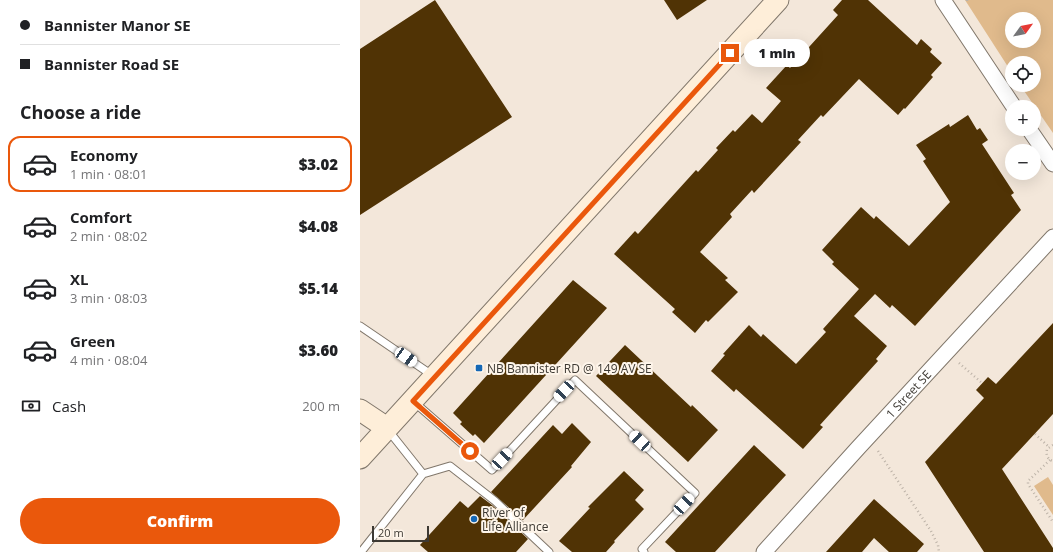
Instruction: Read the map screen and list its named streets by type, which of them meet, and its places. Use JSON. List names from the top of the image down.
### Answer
{
  "streets": {
    "street": ["1 Street SE"]
  },
  "places": {
    "transit": ["NB Bannister RD @ 149 AV SE"],
    "other": ["River of Life Alliance"]
  },
  "scale_bar": "20 m",
  "north": "top right",
  "page": {
    "banner": ["Bannister Manor SE", "Bannister Road SE"],
    "map_buttons": ["+", "−"],
    "bubble": "1 min",
    "heading": "Choose a ride",
    "list": [
      {
        "name": "Economy",
        "note": "1 min · 08:01",
        "value": "$3.02"
      },
      {
        "name": "Comfort",
        "note": "2 min · 08:02",
        "value": "$4.08"
      },
      {
        "name": "XL",
        "note": "3 min · 08:03",
        "value": "$5.14"
      },
      {
        "name": "Green",
        "note": "4 min · 08:04",
        "value": "$3.60"
      }
    ],
    "pay": ["Cash", "200 m"],
    "buttons": "Confirm",
    "scale": "20 m"
  }
}
